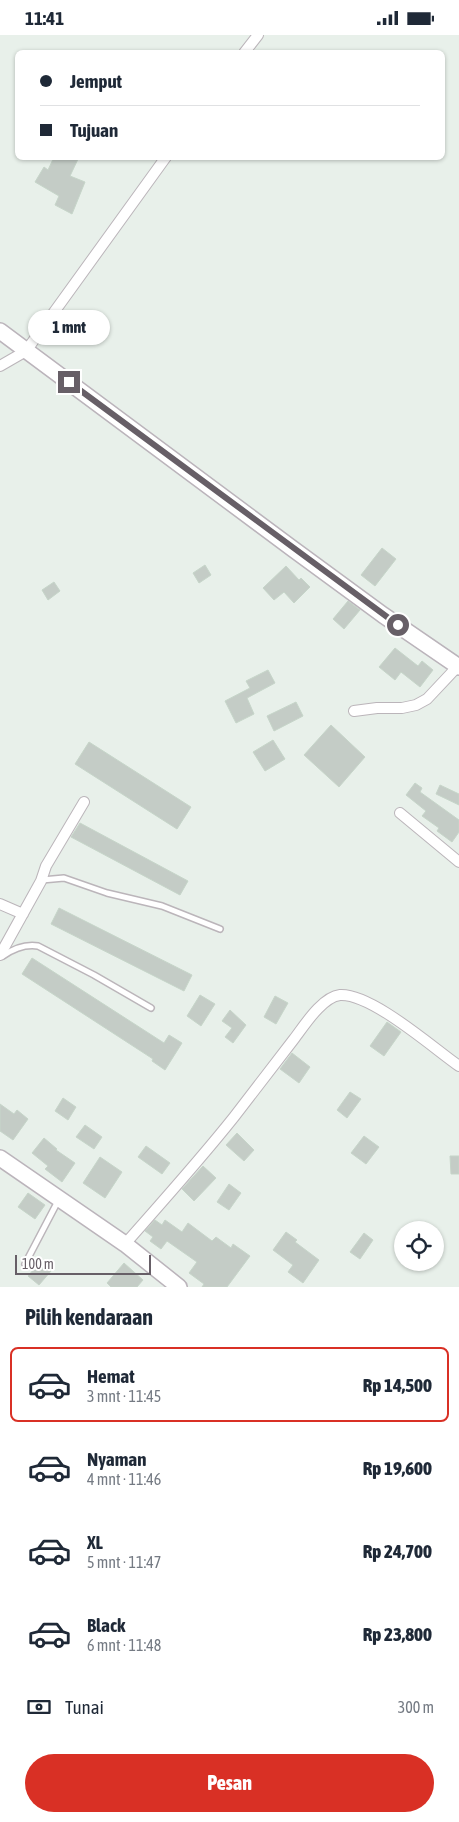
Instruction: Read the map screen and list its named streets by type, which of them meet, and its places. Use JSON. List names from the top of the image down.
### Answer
{
  "scale_bar": "100 m",
  "page": {
    "status": "11:41",
    "banner": ["Jemput", "Tujuan"],
    "bubble": "1 mnt",
    "scale": "100 m",
    "heading": "Pilih kendaraan",
    "list": [
      {
        "name": "Hemat",
        "note": "3 mnt · 11:45",
        "value": "Rp 14,500"
      },
      {
        "name": "Nyaman",
        "note": "4 mnt · 11:46",
        "value": "Rp 19,600"
      },
      {
        "name": "XL",
        "note": "5 mnt · 11:47",
        "value": "Rp 24,700"
      },
      {
        "name": "Black",
        "note": "6 mnt · 11:48",
        "value": "Rp 23,800"
      }
    ],
    "pay": ["Tunai", "300 m"],
    "buttons": "Pesan"
  }
}
